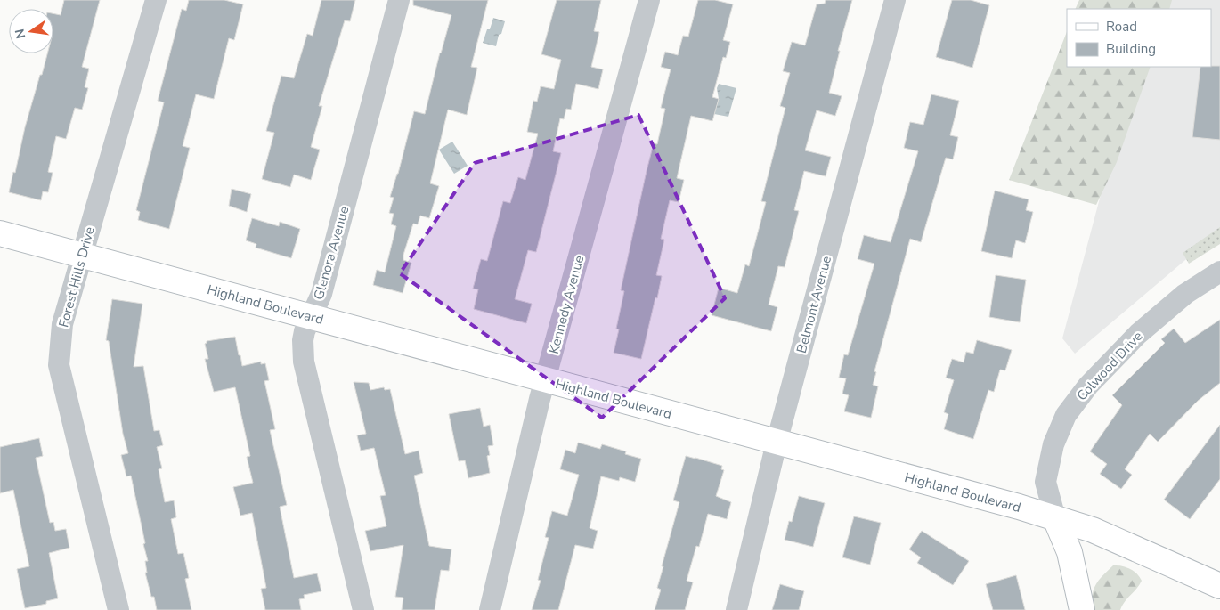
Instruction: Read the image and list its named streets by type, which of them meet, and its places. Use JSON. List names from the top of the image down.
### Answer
{
  "streets": {
    "street": [
      "Glenora Avenue",
      "Forest Hills Drive",
      "Highland Boulevard",
      "Kennedy Avenue",
      "Belmont Avenue",
      "Colwood Drive"
    ]
  },
  "crossings": [
    ["Glenora Avenue", "Highland Boulevard"],
    ["Forest Hills Drive", "Highland Boulevard"],
    ["Highland Boulevard", "Kennedy Avenue"],
    ["Highland Boulevard", "Belmont Avenue"],
    ["Highland Boulevard", "Colwood Drive"]
  ],
  "legend": ["Road", "Building"],
  "north": "left"
}
